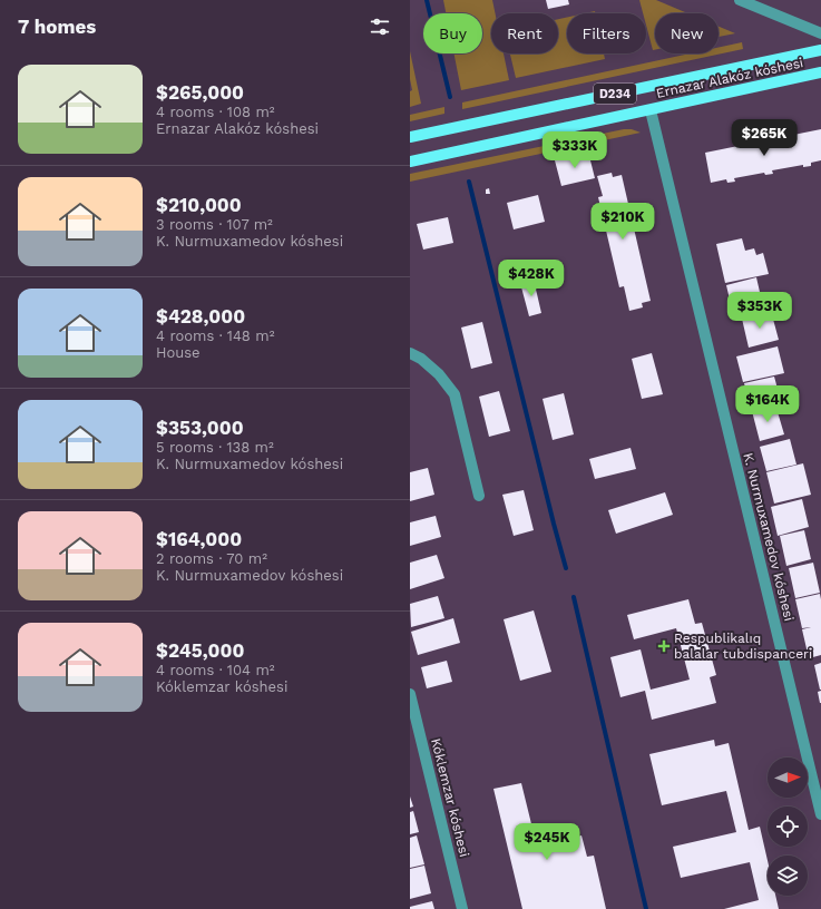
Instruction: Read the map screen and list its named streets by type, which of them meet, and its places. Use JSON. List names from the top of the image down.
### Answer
{
  "streets": {
    "main road": ["Ernazar Alakóz kóshesi", "D234"],
    "street": ["K. Nurmuxamedov kóshesi", "Kóklemzar kóshesi"]
  },
  "crossings": [
    ["Ernazar Alakóz kóshesi", "K. Nurmuxamedov kóshesi"]
  ],
  "places": {
    "health": ["Respublikalıq balalar tubdispanceri"]
  },
  "north": "right",
  "page": {
    "heading": "7 homes",
    "chip": [
      "Buy",
      "Rent",
      "Filters",
      "New"
    ],
    "list": [
      {
        "name": "$265,000",
        "note": "4 rooms · 108 m² · Ernazar Alakóz kóshesi"
      },
      {
        "name": "$210,000",
        "note": "3 rooms · 107 m² · K. Nurmuxamedov kóshesi"
      },
      {
        "name": "$428,000",
        "note": "4 rooms · 148 m² · House"
      },
      {
        "name": "$353,000",
        "note": "5 rooms · 138 m² · K. Nurmuxamedov kóshesi"
      },
      {
        "name": "$164,000",
        "note": "2 rooms · 70 m² · K. Nurmuxamedov kóshesi"
      },
      {
        "name": "$245,000",
        "note": "4 rooms · 104 m² · Kóklemzar kóshesi"
      }
    ],
    "price": [
      "$265K",
      "$333K",
      "$210K",
      "$428K",
      "$353K",
      "$164K",
      "$245K"
    ]
  }
}
